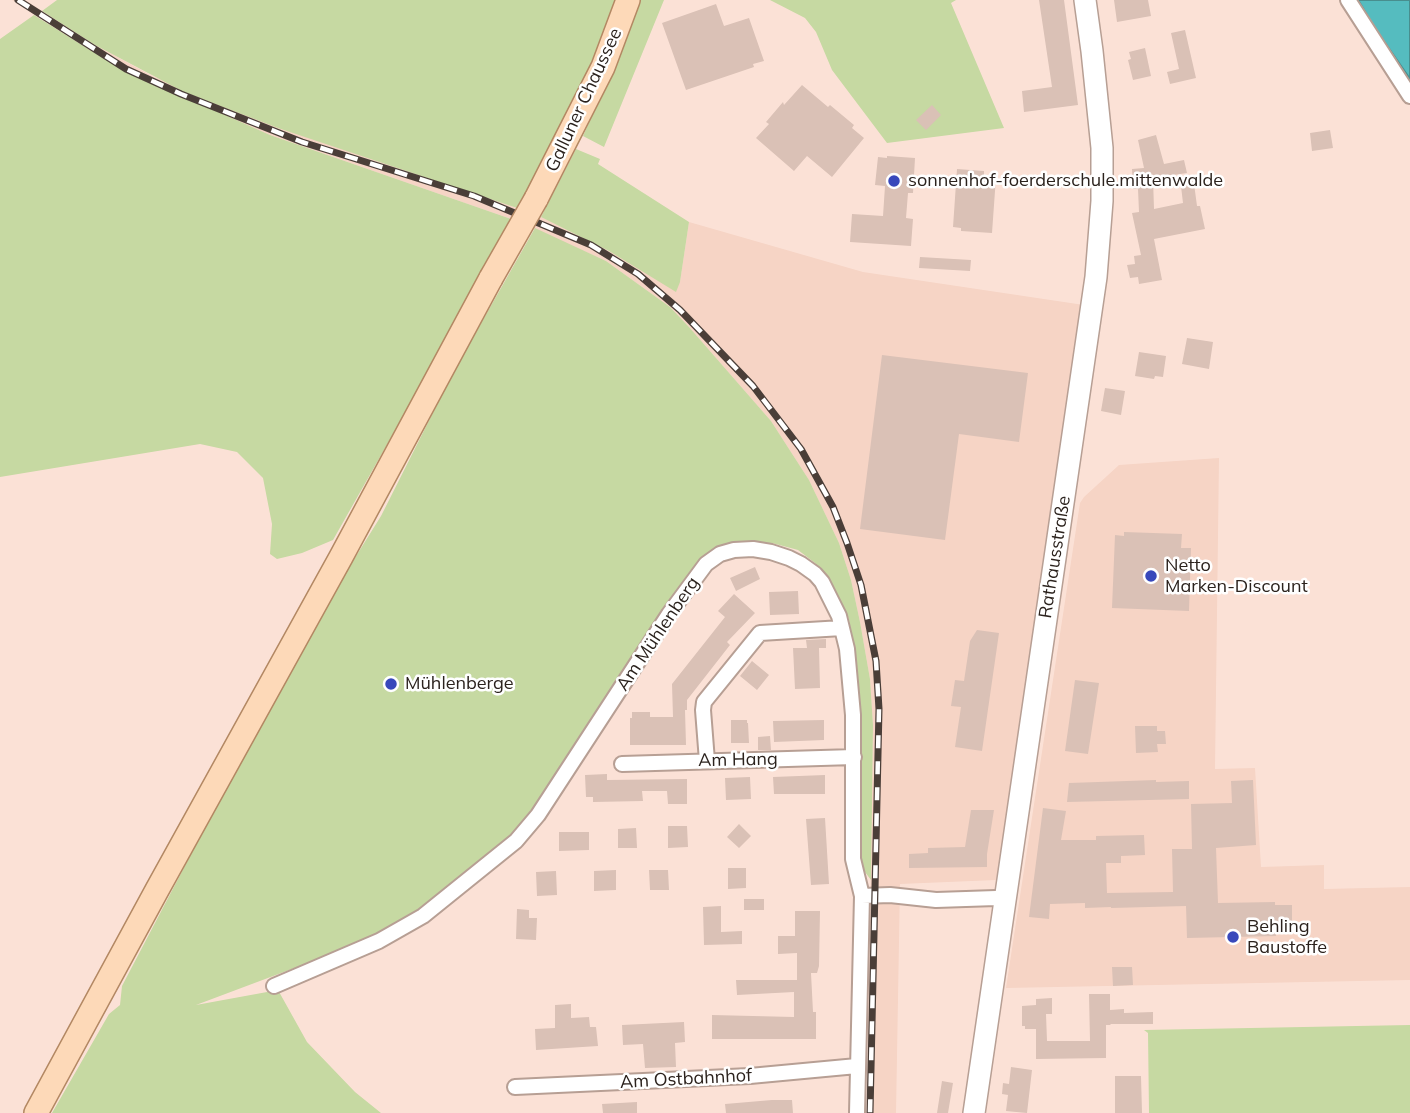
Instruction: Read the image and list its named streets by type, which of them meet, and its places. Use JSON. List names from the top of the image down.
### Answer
{
  "streets": {
    "main road": ["Galluner Chaussee", "Rathausstraße"],
    "street": ["Am Mühlenberg", "Am Hang", "Am Ostbahnhof"]
  },
  "crossings": [
    ["Am Mühlenberg", "Am Hang"]
  ],
  "places": [
    "sonnenhof-foerderschule.mittenwalde",
    "Netto Marken-Discount",
    "Mühlenberge",
    "Behling Baustoffe"
  ]
}
